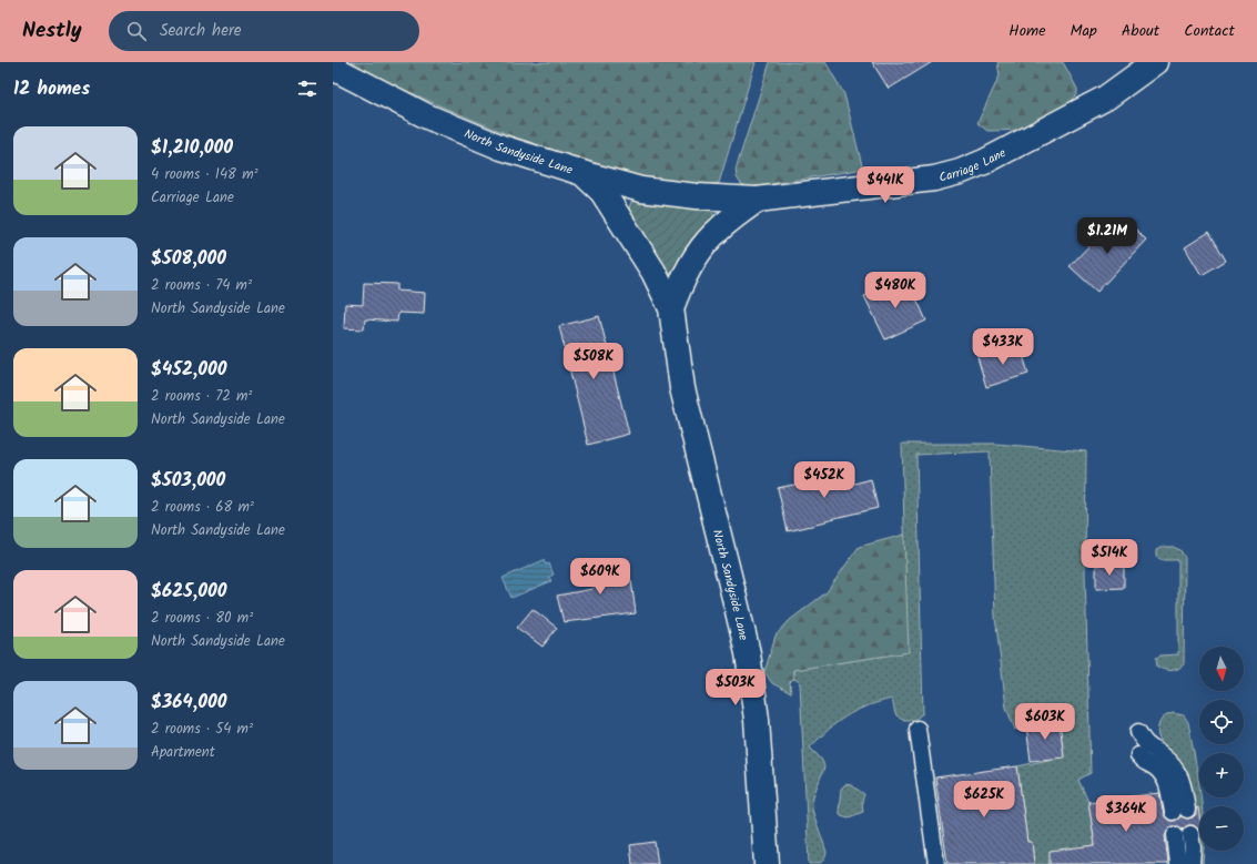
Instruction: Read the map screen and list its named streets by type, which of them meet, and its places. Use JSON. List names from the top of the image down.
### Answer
{
  "streets": {
    "street": ["North Sandyside Lane", "Carriage Lane"]
  },
  "crossings": [
    ["North Sandyside Lane", "Carriage Lane"]
  ],
  "north": "bottom",
  "page": {
    "header": "Nestly",
    "search": "Search here",
    "nav": [
      "Home",
      "Map",
      "About",
      "Contact"
    ],
    "heading": "12 homes",
    "list": [
      {
        "name": "$1,210,000",
        "note": "4 rooms · 148 m² · Carriage Lane"
      },
      {
        "name": "$508,000",
        "note": "2 rooms · 74 m² · North Sandyside Lane"
      },
      {
        "name": "$452,000",
        "note": "2 rooms · 72 m² · North Sandyside Lane"
      },
      {
        "name": "$503,000",
        "note": "2 rooms · 68 m² · North Sandyside Lane"
      },
      {
        "name": "$625,000",
        "note": "2 rooms · 80 m² · North Sandyside Lane"
      },
      {
        "name": "$364,000",
        "note": "2 rooms · 54 m² · Apartment"
      }
    ],
    "price": [
      "$441K",
      "$1.21M",
      "$480K",
      "$433K",
      "$508K",
      "$452K",
      "$514K",
      "$609K",
      "$503K",
      "$603K",
      "$625K",
      "$364K"
    ],
    "map_buttons": ["+", "−"]
  }
}
